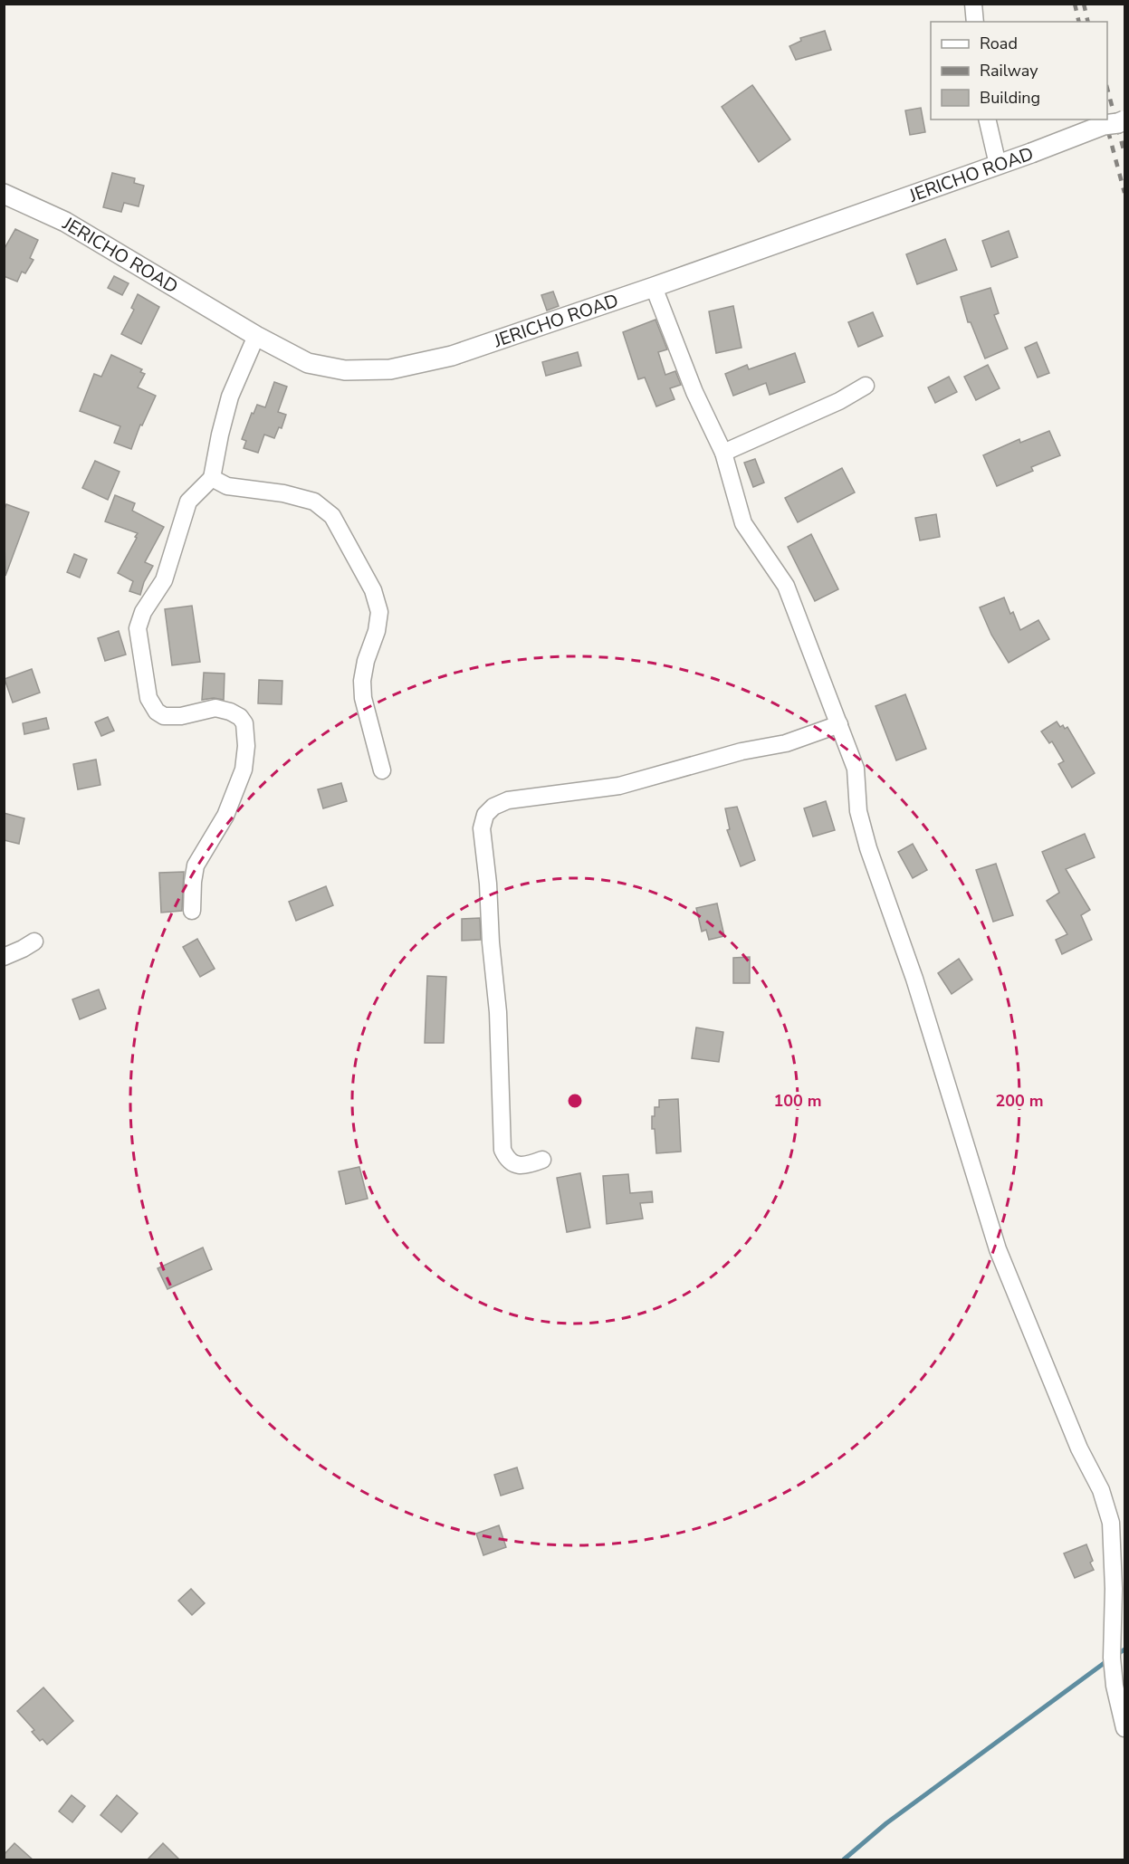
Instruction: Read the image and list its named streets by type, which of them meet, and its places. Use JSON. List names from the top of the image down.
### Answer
{
  "streets": {
    "street": ["JERICHO ROAD"]
  },
  "legend": ["Road", "Railway", "Building"],
  "rings": ["100 m", "200 m"]
}
